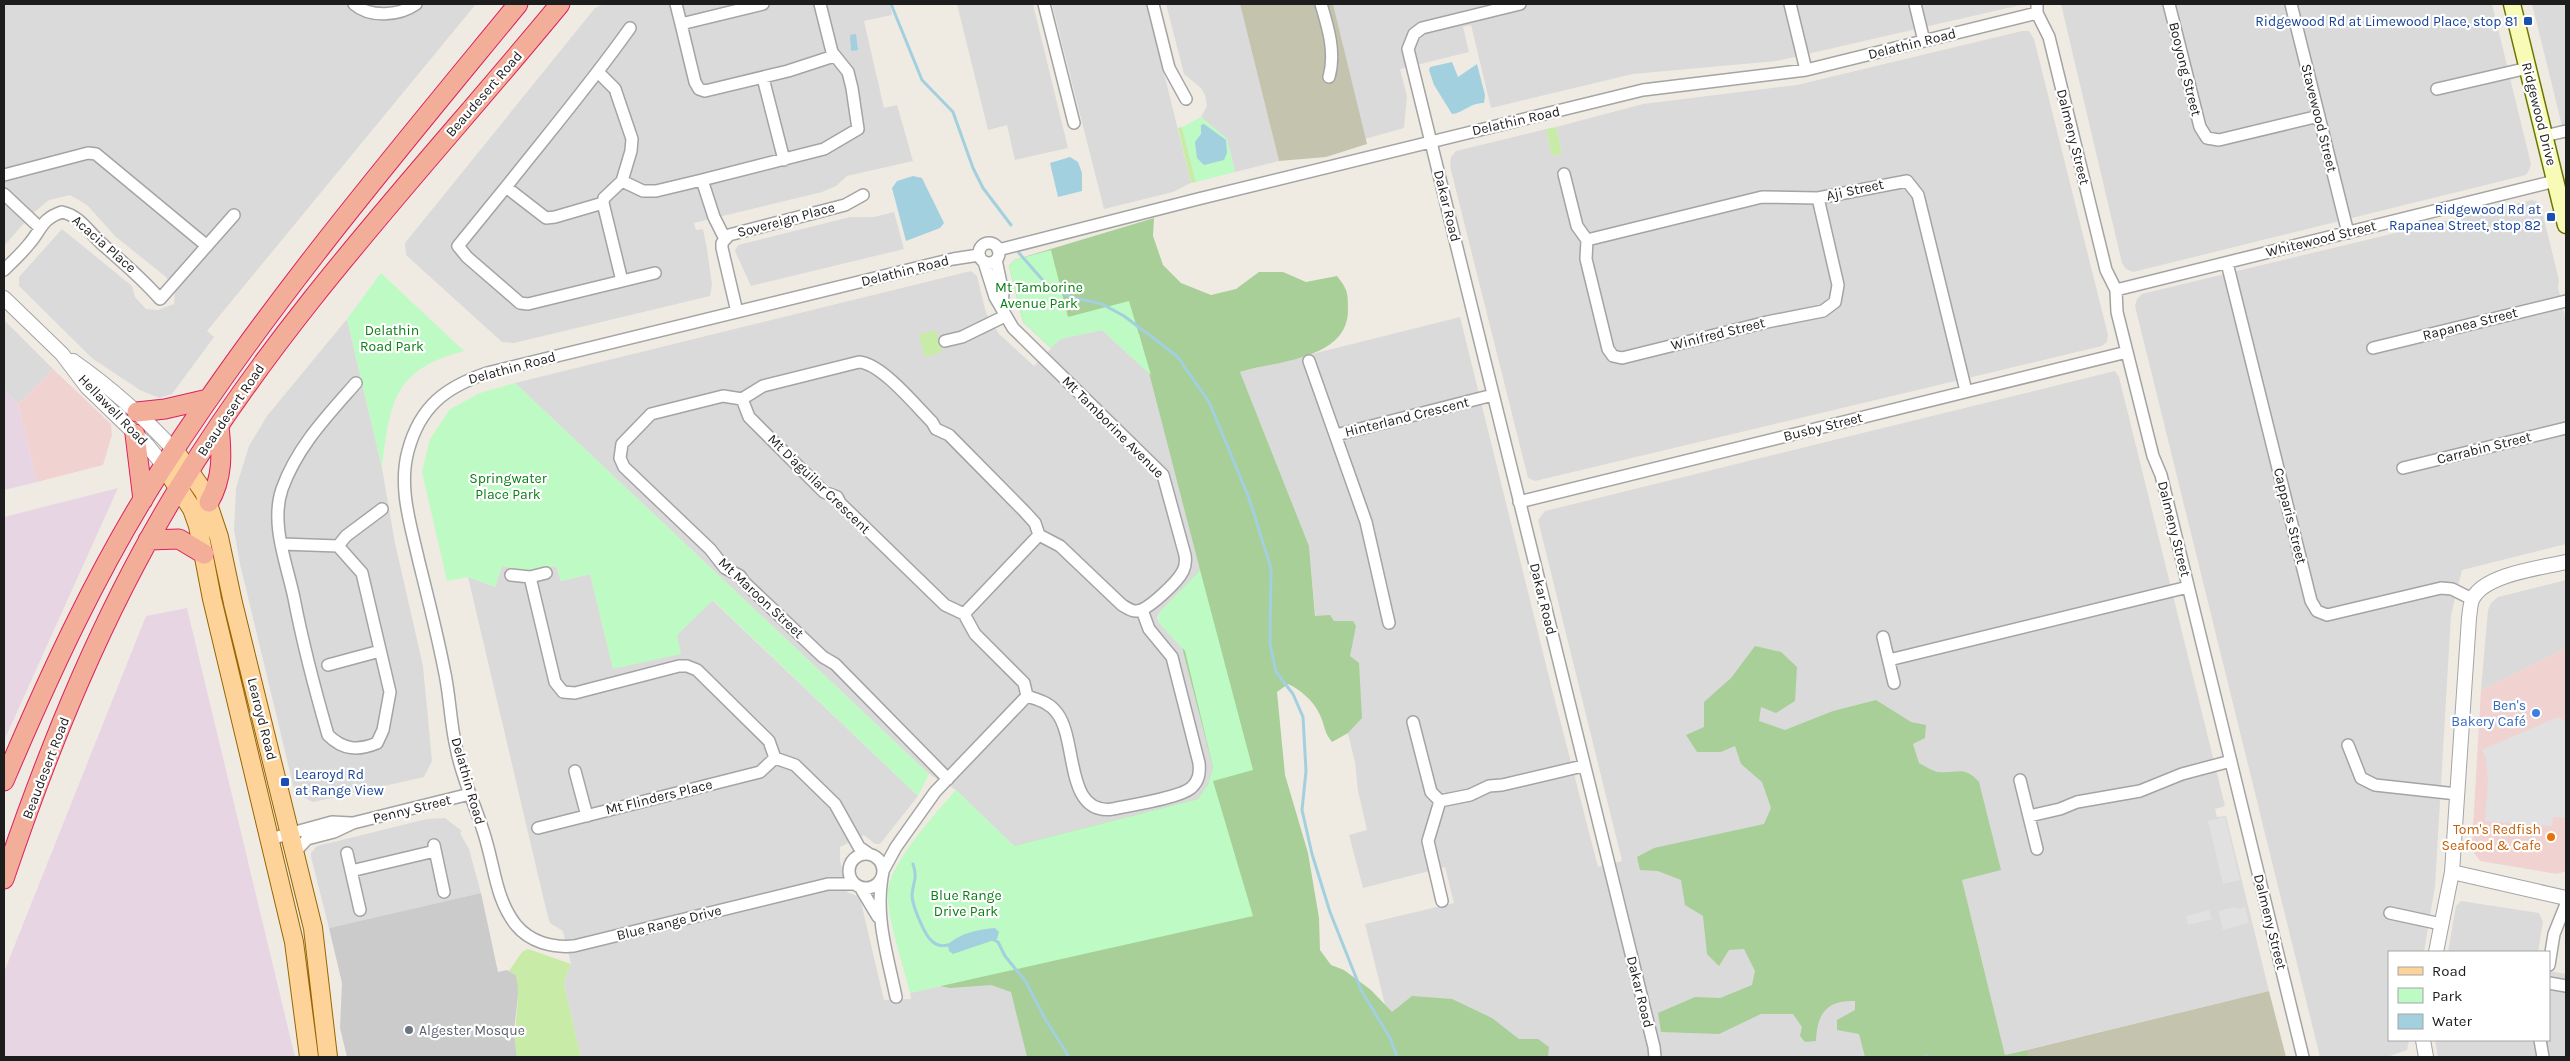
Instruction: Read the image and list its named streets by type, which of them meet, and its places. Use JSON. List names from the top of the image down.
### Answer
{
  "streets": {
    "highway": ["Beaudesert Road"],
    "main road": ["Ridgewood Drive", "Learoyd Road"],
    "street": [
      "Delathin Road",
      "Booyong Street",
      "Stavewood Street",
      "Dalmeny Street",
      "Aji Street",
      "Dakar Road",
      "Sovereign Place",
      "Whitewood Street",
      "Acacia Place",
      "Rapanea Street",
      "Winifred Street",
      "Hellawell Road",
      "Hinterland Crescent",
      "Mt Tamborine Avenue",
      "Busby Street",
      "Carrabin Street",
      "Mt D'aguilar Crescent",
      "Capparis Street",
      "Mt Maroon Street",
      "Mt Flinders Place",
      "Penny Street",
      "Blue Range Drive"
    ]
  },
  "crossings": [
    ["Delathin Road", "Dalmeny Street"],
    ["Delathin Road", "Dakar Road"],
    ["Delathin Road", "Sovereign Place"],
    ["Delathin Road", "Mt Tamborine Avenue"],
    ["Delathin Road", "Penny Street"],
    ["Delathin Road", "Blue Range Drive"],
    ["Booyong Street", "Stavewood Street"],
    ["Beaudesert Road", "Hellawell Road"],
    ["Beaudesert Road", "Learoyd Road"],
    ["Ridgewood Drive", "Whitewood Street"],
    ["Stavewood Street", "Whitewood Street"],
    ["Dalmeny Street", "Whitewood Street"],
    ["Dalmeny Street", "Busby Street"],
    ["Aji Street", "Winifred Street"],
    ["Aji Street", "Busby Street"],
    ["Dakar Road", "Hinterland Crescent"],
    ["Dakar Road", "Busby Street"],
    ["Whitewood Street", "Capparis Street"],
    ["Hellawell Road", "Learoyd Road"],
    ["Mt D'aguilar Crescent", "Mt Maroon Street"],
    ["Learoyd Road", "Penny Street"]
  ],
  "parks": [
    "Mt Tamborine Avenue Park",
    "Delathin Road Park",
    "Springwater Place Park",
    "Blue Range Drive Park"
  ],
  "places": {
    "transit": ["Ridgewood Rd at Limewood Place, stop 81", "Ridgewood Rd at Rapanea Street, stop 82", "Learoyd Rd at Range View"],
    "other": ["Ben's Bakery Café", "Tom's Redfish Seafood & Cafe", "Algester Mosque"]
  },
  "legend": ["Road", "Park", "Water"]
}
